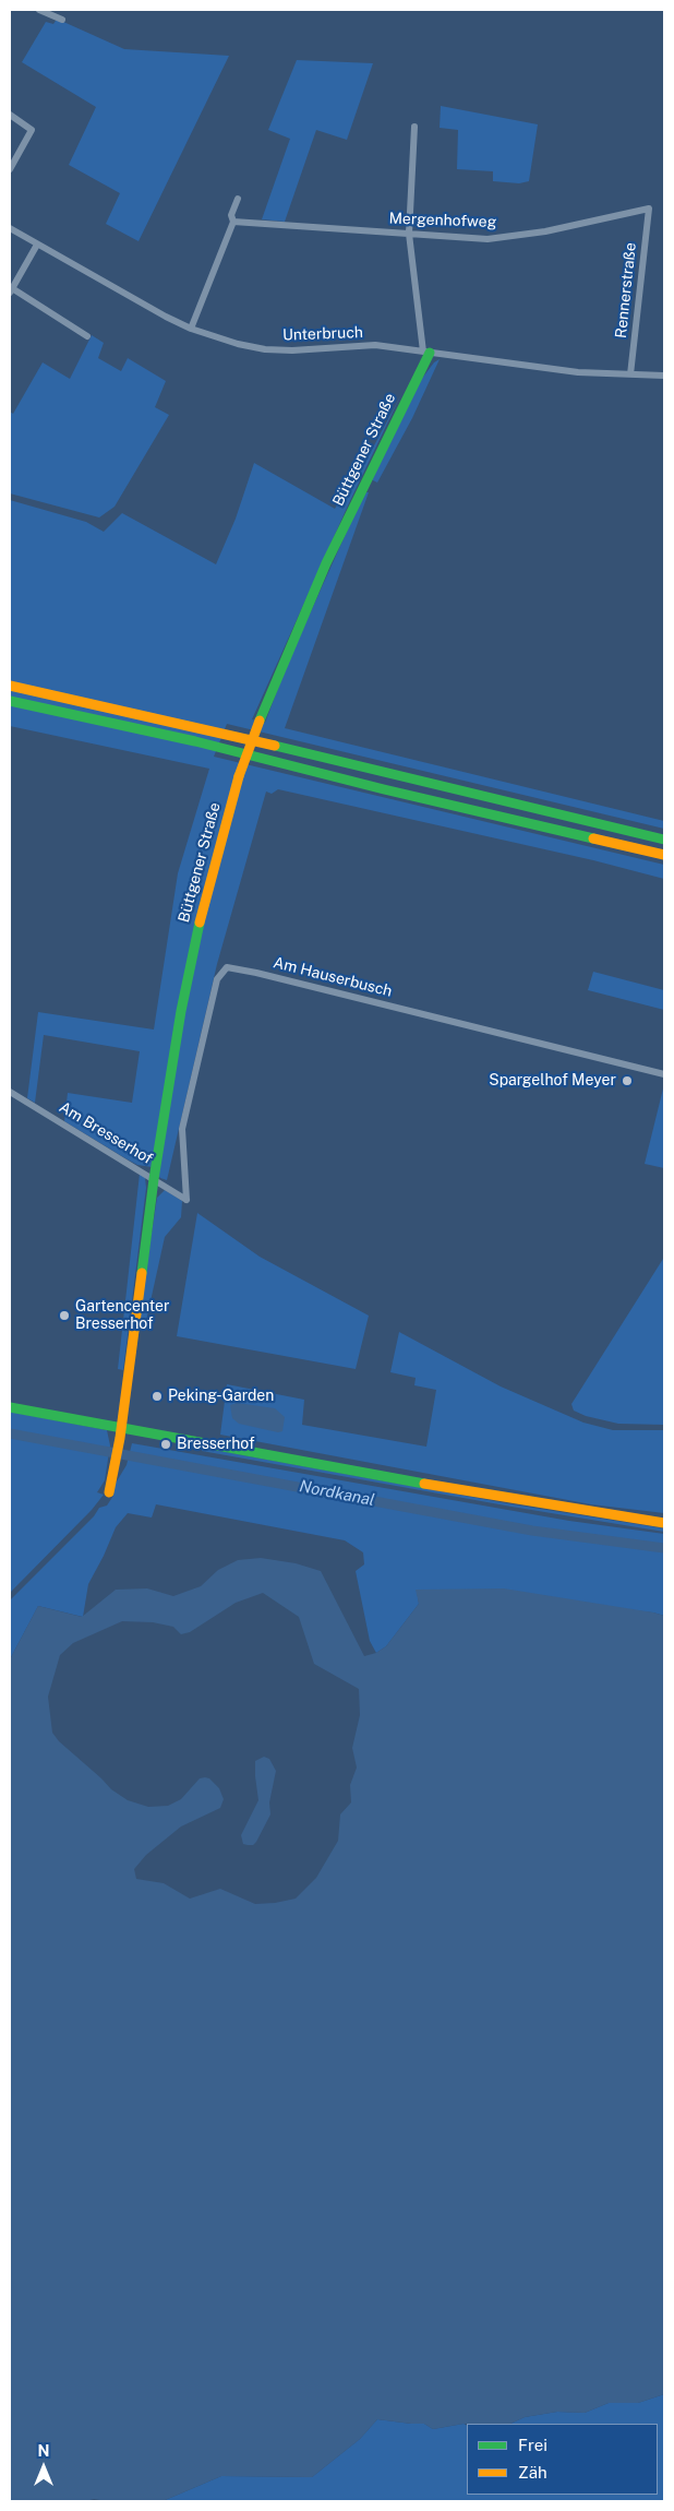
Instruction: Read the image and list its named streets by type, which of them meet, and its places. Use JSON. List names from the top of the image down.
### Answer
{
  "streets": {
    "main road": ["Büttgener Straße"],
    "street": [
      "Mergenhofweg",
      "Rennerstraße",
      "Unterbruch",
      "Am Hauserbusch",
      "Am Bresserhof"
    ]
  },
  "crossings": [
    ["Mergenhofweg", "Rennerstraße"],
    ["Rennerstraße", "Unterbruch"],
    ["Unterbruch", "Büttgener Straße"],
    ["Büttgener Straße", "Am Bresserhof"],
    ["Am Hauserbusch", "Am Bresserhof"]
  ],
  "water": ["Nordkanal"],
  "places": [
    "Spargelhof Meyer",
    "Gartencenter Bresserhof",
    "Peking-Garden",
    "Bresserhof"
  ],
  "legend": ["Frei", "Zäh"],
  "north": "top"
}
